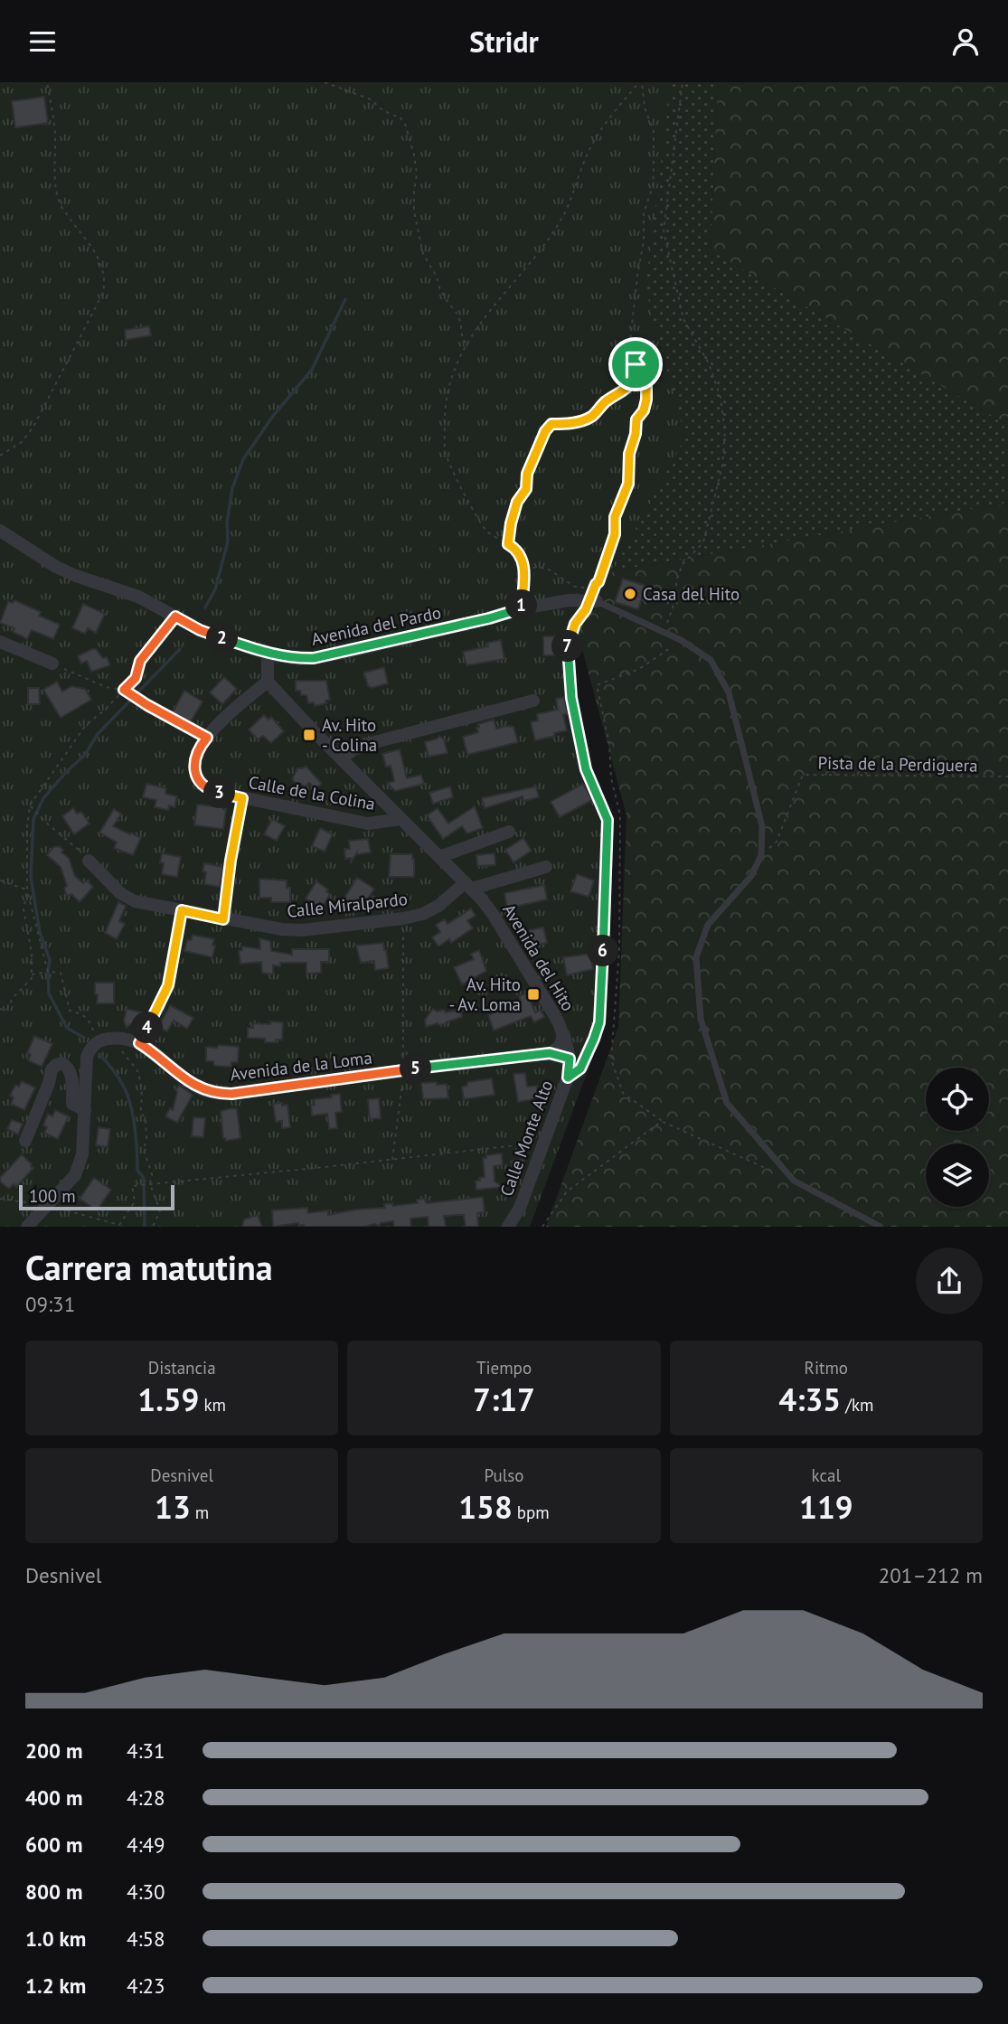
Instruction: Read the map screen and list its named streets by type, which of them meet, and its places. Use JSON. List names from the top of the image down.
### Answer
{
  "streets": {
    "street": [
      "Avenida del Pardo",
      "Calle de la Colina",
      "Calle Miralpardo",
      "Avenida del Hito",
      "Avenida de la Loma",
      "Calle Monte Alto"
    ],
    "path": ["Pista de la Perdiguera"]
  },
  "crossings": [
    ["Calle de la Colina", "Avenida del Hito"],
    ["Calle Miralpardo", "Avenida del Hito"],
    ["Avenida del Hito", "Avenida de la Loma"],
    ["Avenida del Hito", "Calle Monte Alto"]
  ],
  "places": {
    "other": ["Casa del Hito"],
    "transit": ["Av. Hito - Colina", "Av. Hito - Av. Loma"]
  },
  "scale_bar": "100 m",
  "page": {
    "header": "Stridr",
    "pins": [
      "1",
      "2",
      "7",
      "3",
      "6",
      "4",
      "5"
    ],
    "scale": "100 m",
    "heading": ["Carrera matutina", "09:31"],
    "stats": [
      ["Distancia", "1.59 km"],
      ["Tiempo", "7:17"],
      ["Ritmo", "4:35 /km"],
      ["Desnivel", "13 m"],
      ["Pulso", "158 bpm"],
      ["kcal", "119"]
    ],
    "chart": ["Desnivel", "201–212 m"],
    "list": [
      {
        "name": "200 m",
        "note": "4:31"
      },
      {
        "name": "400 m",
        "note": "4:28"
      },
      {
        "name": "600 m",
        "note": "4:49"
      },
      {
        "name": "800 m",
        "note": "4:30"
      },
      {
        "name": "1.0 km",
        "note": "4:58"
      },
      {
        "name": "1.2 km",
        "note": "4:23"
      }
    ]
  }
}
